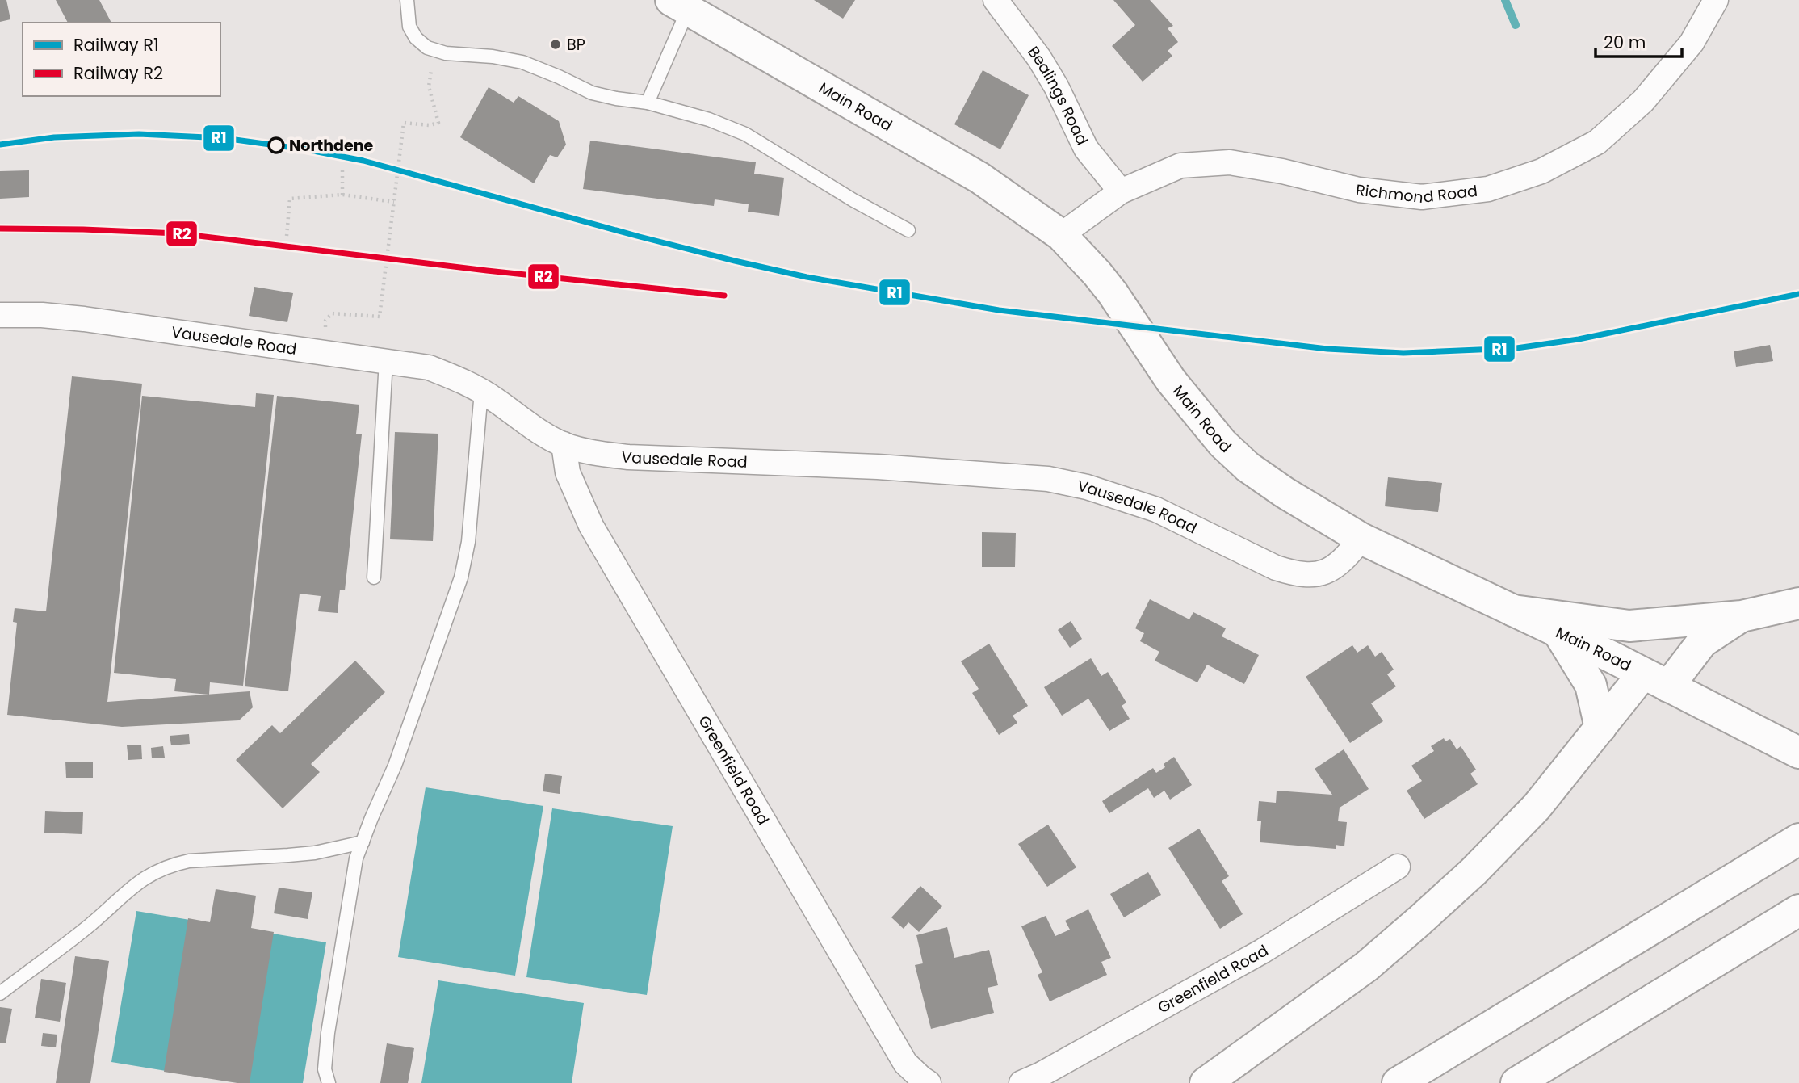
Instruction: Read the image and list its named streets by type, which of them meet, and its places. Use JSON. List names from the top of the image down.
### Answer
{
  "streets": {
    "main road": ["Main Road"],
    "street": [
      "Bealings Road",
      "Richmond Road",
      "Vausedale Road",
      "Greenfield Road"
    ]
  },
  "crossings": [
    ["Bealings Road", "Richmond Road"],
    ["Main Road", "Richmond Road"],
    ["Main Road", "Vausedale Road"],
    ["Vausedale Road", "Greenfield Road"]
  ],
  "places": ["BP", "Northdene"],
  "lines": ["rail line R1", "rail line R2"],
  "legend": ["Railway R1", "Railway R2"],
  "scale_bar": "20 m"
}
